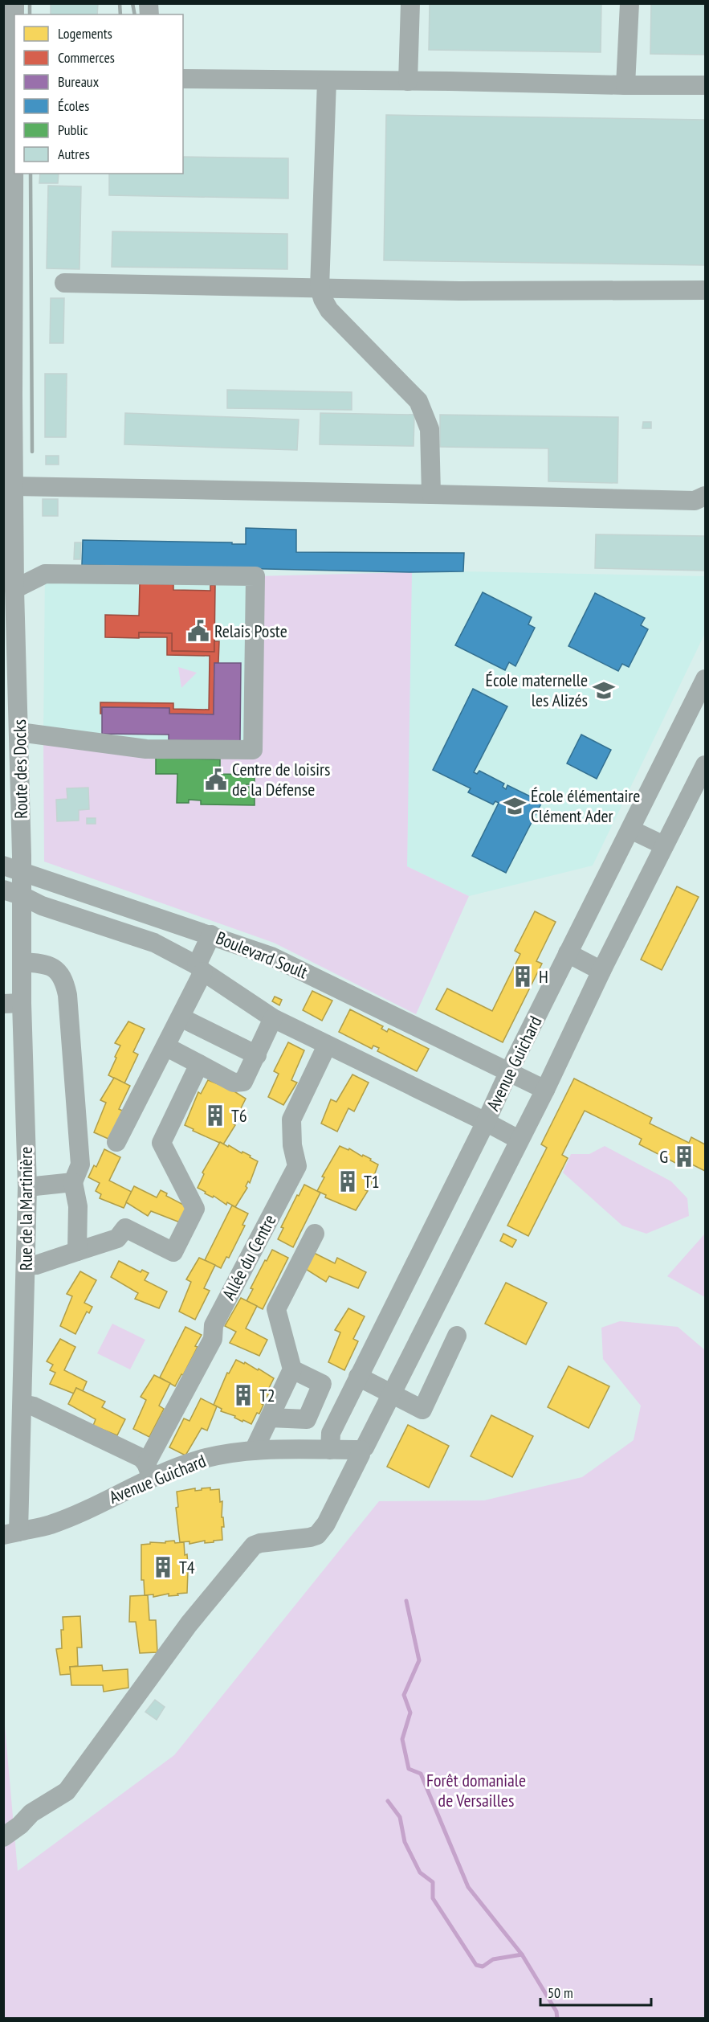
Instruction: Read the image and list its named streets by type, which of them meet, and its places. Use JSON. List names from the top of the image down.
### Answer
{
  "streets": {
    "street": [
      "Route des Docks",
      "Boulevard Soult",
      "Avenue Guichard",
      "Rue de la Martinière",
      "Allée du Centre"
    ]
  },
  "crossings": [
    ["Route des Docks", "Boulevard Soult"],
    ["Route des Docks", "Rue de la Martinière"],
    ["Boulevard Soult", "Avenue Guichard"],
    ["Boulevard Soult", "Rue de la Martinière"],
    ["Boulevard Soult", "Allée du Centre"],
    ["Avenue Guichard", "Rue de la Martinière"],
    ["Avenue Guichard", "Allée du Centre"]
  ],
  "parks": ["Forêt domaniale de Versailles"],
  "places": {
    "public building": ["Relais Poste", "Centre de loisirs de la Défense"],
    "school or university": ["École maternelle les Alizés", "École élémentaire Clément Ader"],
    "building": [
      "H",
      "T6",
      "G",
      "T1",
      "T2",
      "T4"
    ]
  },
  "legend": [
    "Logements",
    "Commerces",
    "Bureaux",
    "Écoles",
    "Public",
    "Autres"
  ],
  "scale_bar": "50 m"
}
